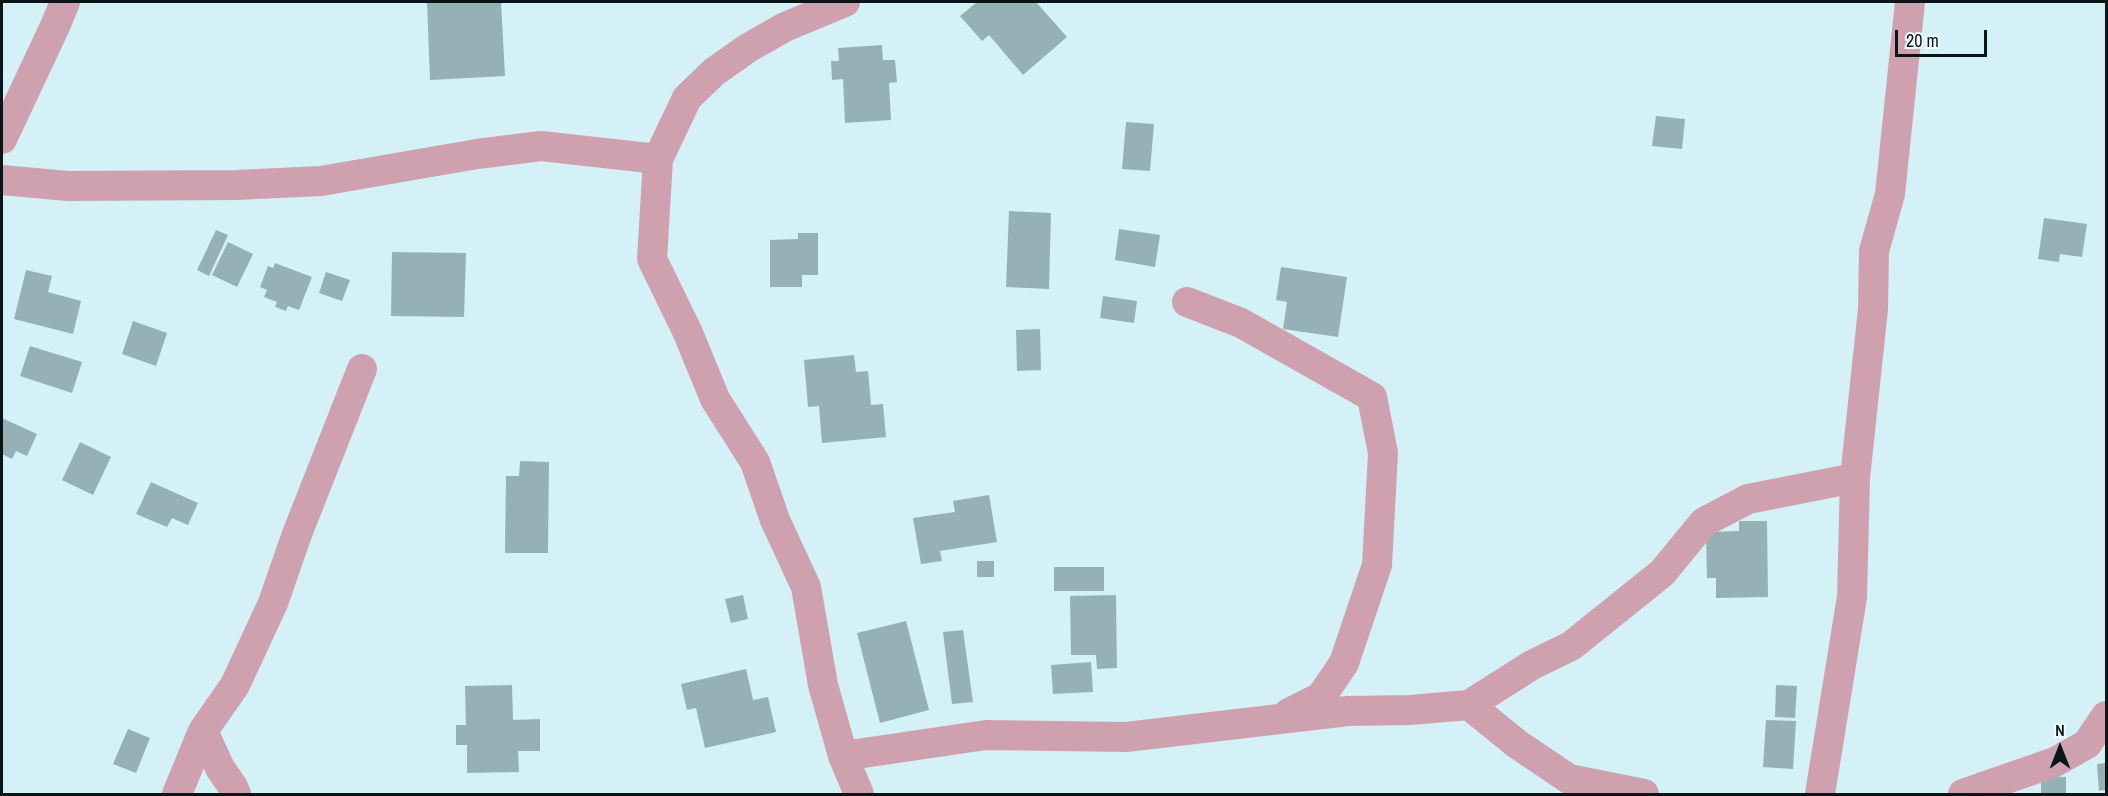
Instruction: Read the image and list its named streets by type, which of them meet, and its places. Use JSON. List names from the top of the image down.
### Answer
{
  "scale_bar": "20 m",
  "north": "top"
}
